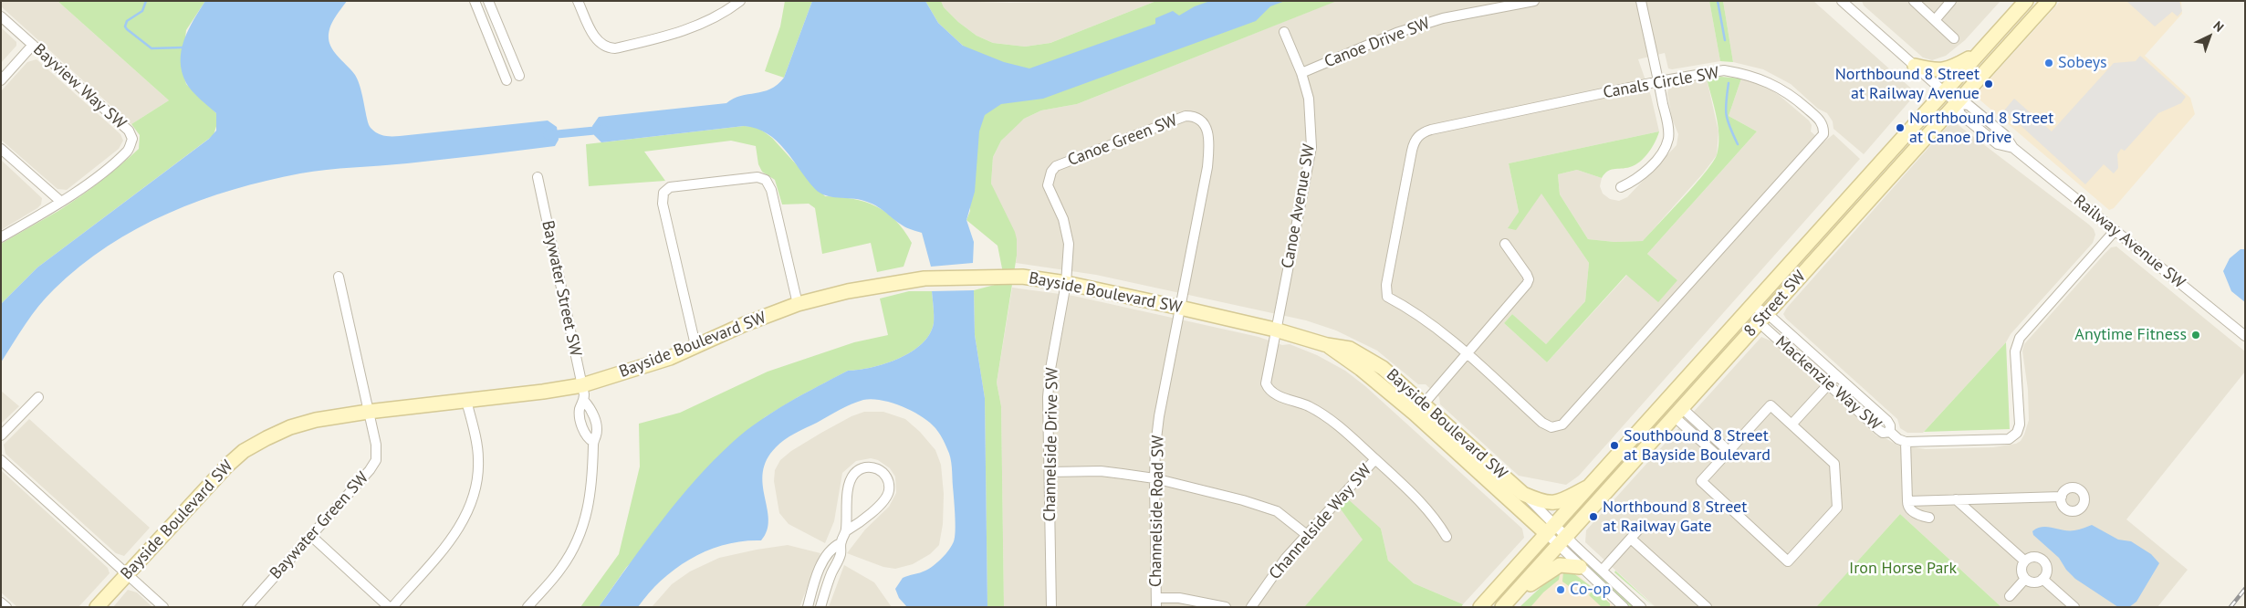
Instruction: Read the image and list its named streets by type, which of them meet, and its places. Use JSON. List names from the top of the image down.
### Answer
{
  "streets": {
    "street": [
      "Canoe Drive SW",
      "Canals Circle SW",
      "Bayview Way SW",
      "Canoe Green SW",
      "Canoe Avenue SW",
      "Railway Avenue SW",
      "Baywater Street SW",
      "Bayside Boulevard SW",
      "8 Street SW",
      "Mackenzie Way SW",
      "Channelside Drive SW",
      "Channelside Road SW",
      "Channelside Way SW",
      "Baywater Green SW"
    ]
  },
  "crossings": [
    ["Canoe Drive SW", "Canoe Avenue SW"],
    ["Canoe Green SW", "Bayside Boulevard SW"],
    ["Canoe Green SW", "Channelside Drive SW"],
    ["Canoe Green SW", "Channelside Road SW"],
    ["Canoe Avenue SW", "Bayside Boulevard SW"],
    ["Canoe Avenue SW", "Channelside Way SW"],
    ["Railway Avenue SW", "8 Street SW"],
    ["Baywater Street SW", "Bayside Boulevard SW"],
    ["Bayside Boulevard SW", "8 Street SW"],
    ["Bayside Boulevard SW", "Channelside Drive SW"],
    ["Bayside Boulevard SW", "Channelside Road SW"],
    ["Bayside Boulevard SW", "Channelside Way SW"],
    ["Bayside Boulevard SW", "Baywater Green SW"],
    ["8 Street SW", "Mackenzie Way SW"]
  ],
  "parks": ["Iron Horse Park"],
  "places": [
    "Sobeys",
    "Northbound 8 Street at Railway Avenue",
    "Northbound 8 Street at Canoe Drive",
    "Anytime Fitness",
    "Southbound 8 Street at Bayside Boulevard",
    "Northbound 8 Street at Railway Gate",
    "Co-op"
  ],
  "north": "top right"
}
